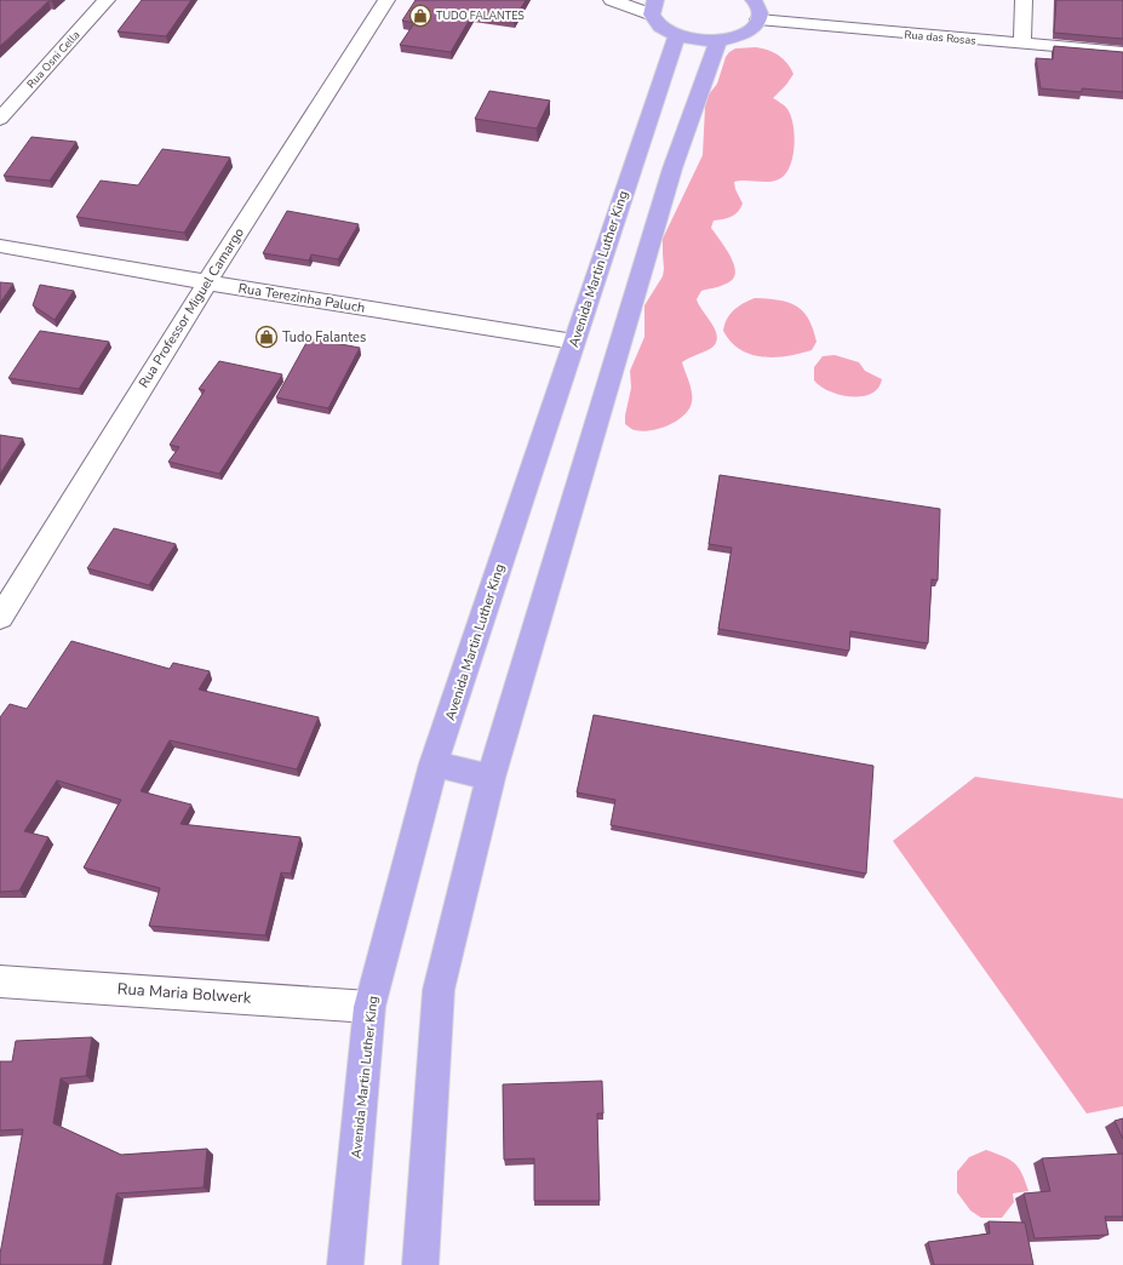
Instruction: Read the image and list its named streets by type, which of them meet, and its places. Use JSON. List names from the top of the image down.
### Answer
{
  "streets": {
    "main road": ["Avenida Martin Luther King"],
    "street": [
      "Rua das Rosas",
      "Rua Osni Cella",
      "Rua Terezinha Paluch",
      "Rua Professor Miguel Camargo",
      "Rua Maria Bolwerk"
    ]
  },
  "crossings": [
    ["Avenida Martin Luther King", "Rua Terezinha Paluch"],
    ["Avenida Martin Luther King", "Rua Maria Bolwerk"],
    ["Rua Terezinha Paluch", "Rua Professor Miguel Camargo"]
  ],
  "places": {
    "shop": ["TUDO FALANTES", "Tudo Falantes"]
  }
}
